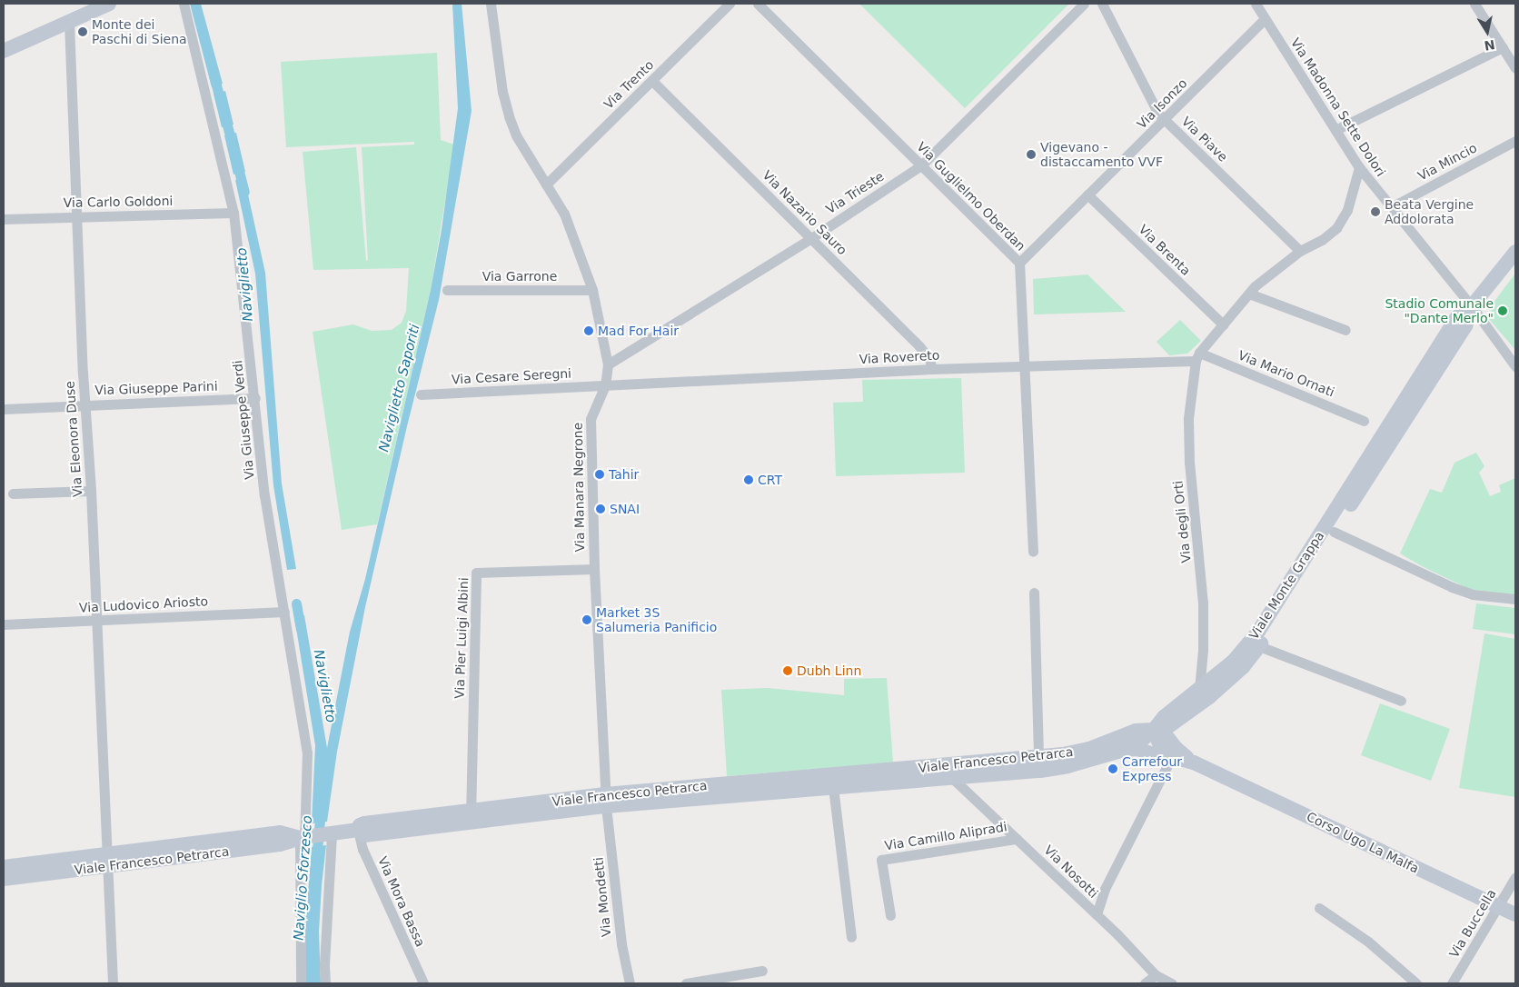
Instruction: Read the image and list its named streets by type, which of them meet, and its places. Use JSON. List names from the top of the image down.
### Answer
{
  "streets": {
    "main road": ["Viale Monte Grappa", "Viale Francesco Petrarca", "Corso Ugo La Malfa"],
    "street": [
      "Via Trento",
      "Via Isonzo",
      "Via Madonna Sette Dolori",
      "Via Piave",
      "Via Mincio",
      "Via Trieste",
      "Via Guglielmo Oberdan",
      "Via Carlo Goldoni",
      "Via Nazario Sauro",
      "Via Brenta",
      "Via Garrone",
      "Via Rovereto",
      "Via Mario Ornati",
      "Via Cesare Seregni",
      "Via Giuseppe Parini",
      "Via Giuseppe Verdi",
      "Via Eleonora Duse",
      "Via Manara Negrone",
      "Via degli Orti",
      "Via Ludovico Ariosto",
      "Via Pier Luigi Albini",
      "Via Camillo Alipradi",
      "Via Nosotti",
      "Via Mondetti",
      "Via Mora Bassa",
      "Via Buccella"
    ]
  },
  "crossings": [
    ["Via Trento", "Via Nazario Sauro"],
    ["Via Trento", "Via Manara Negrone"],
    ["Via Isonzo", "Via Madonna Sette Dolori"],
    ["Via Isonzo", "Via Piave"],
    ["Via Isonzo", "Via Guglielmo Oberdan"],
    ["Via Isonzo", "Via Brenta"],
    ["Via Madonna Sette Dolori", "Via Mincio"],
    ["Via Madonna Sette Dolori", "Viale Monte Grappa"],
    ["Via Trieste", "Via Guglielmo Oberdan"],
    ["Via Trieste", "Via Nazario Sauro"],
    ["Via Trieste", "Via Manara Negrone"],
    ["Via Guglielmo Oberdan", "Via Rovereto"],
    ["Via Carlo Goldoni", "Via Giuseppe Verdi"],
    ["Via Carlo Goldoni", "Via Eleonora Duse"],
    ["Via Nazario Sauro", "Via Rovereto"],
    ["Via Garrone", "Via Manara Negrone"],
    ["Via Rovereto", "Via Mario Ornati"],
    ["Via Rovereto", "Via Cesare Seregni"],
    ["Via Rovereto", "Via Manara Negrone"],
    ["Via Rovereto", "Via degli Orti"],
    ["Via Mario Ornati", "Via degli Orti"],
    ["Via Cesare Seregni", "Via Manara Negrone"],
    ["Via Giuseppe Parini", "Via Giuseppe Verdi"],
    ["Via Giuseppe Parini", "Via Eleonora Duse"],
    ["Via Giuseppe Verdi", "Via Ludovico Ariosto"],
    ["Via Giuseppe Verdi", "Viale Francesco Petrarca"],
    ["Via Eleonora Duse", "Via Ludovico Ariosto"],
    ["Via Eleonora Duse", "Viale Francesco Petrarca"],
    ["Via Manara Negrone", "Via Pier Luigi Albini"],
    ["Via Manara Negrone", "Viale Francesco Petrarca"],
    ["Via Manara Negrone", "Via Mondetti"],
    ["Via degli Orti", "Viale Monte Grappa"],
    ["Viale Monte Grappa", "Viale Francesco Petrarca"],
    ["Viale Monte Grappa", "Corso Ugo La Malfa"],
    ["Via Pier Luigi Albini", "Viale Francesco Petrarca"],
    ["Viale Francesco Petrarca", "Corso Ugo La Malfa"],
    ["Viale Francesco Petrarca", "Via Nosotti"],
    ["Viale Francesco Petrarca", "Via Mondetti"],
    ["Viale Francesco Petrarca", "Via Mora Bassa"],
    ["Via Camillo Alipradi", "Via Nosotti"],
    ["Corso Ugo La Malfa", "Via Buccella"]
  ],
  "water": ["Naviglietto", "Naviglietto Saporiti", "Naviglio Sforzesco"],
  "places": [
    "Monte dei Paschi di Siena",
    "Vigevano - distaccamento VVF",
    "Beata Vergine Addolorata",
    "Stadio Comunale \"Dante Merlo\"",
    "Mad For Hair",
    "Tahir",
    "CRT",
    "SNAI",
    "Market 3S Salumeria Panificio",
    "Dubh Linn",
    "Carrefour Express"
  ],
  "north": "bottom"
}
